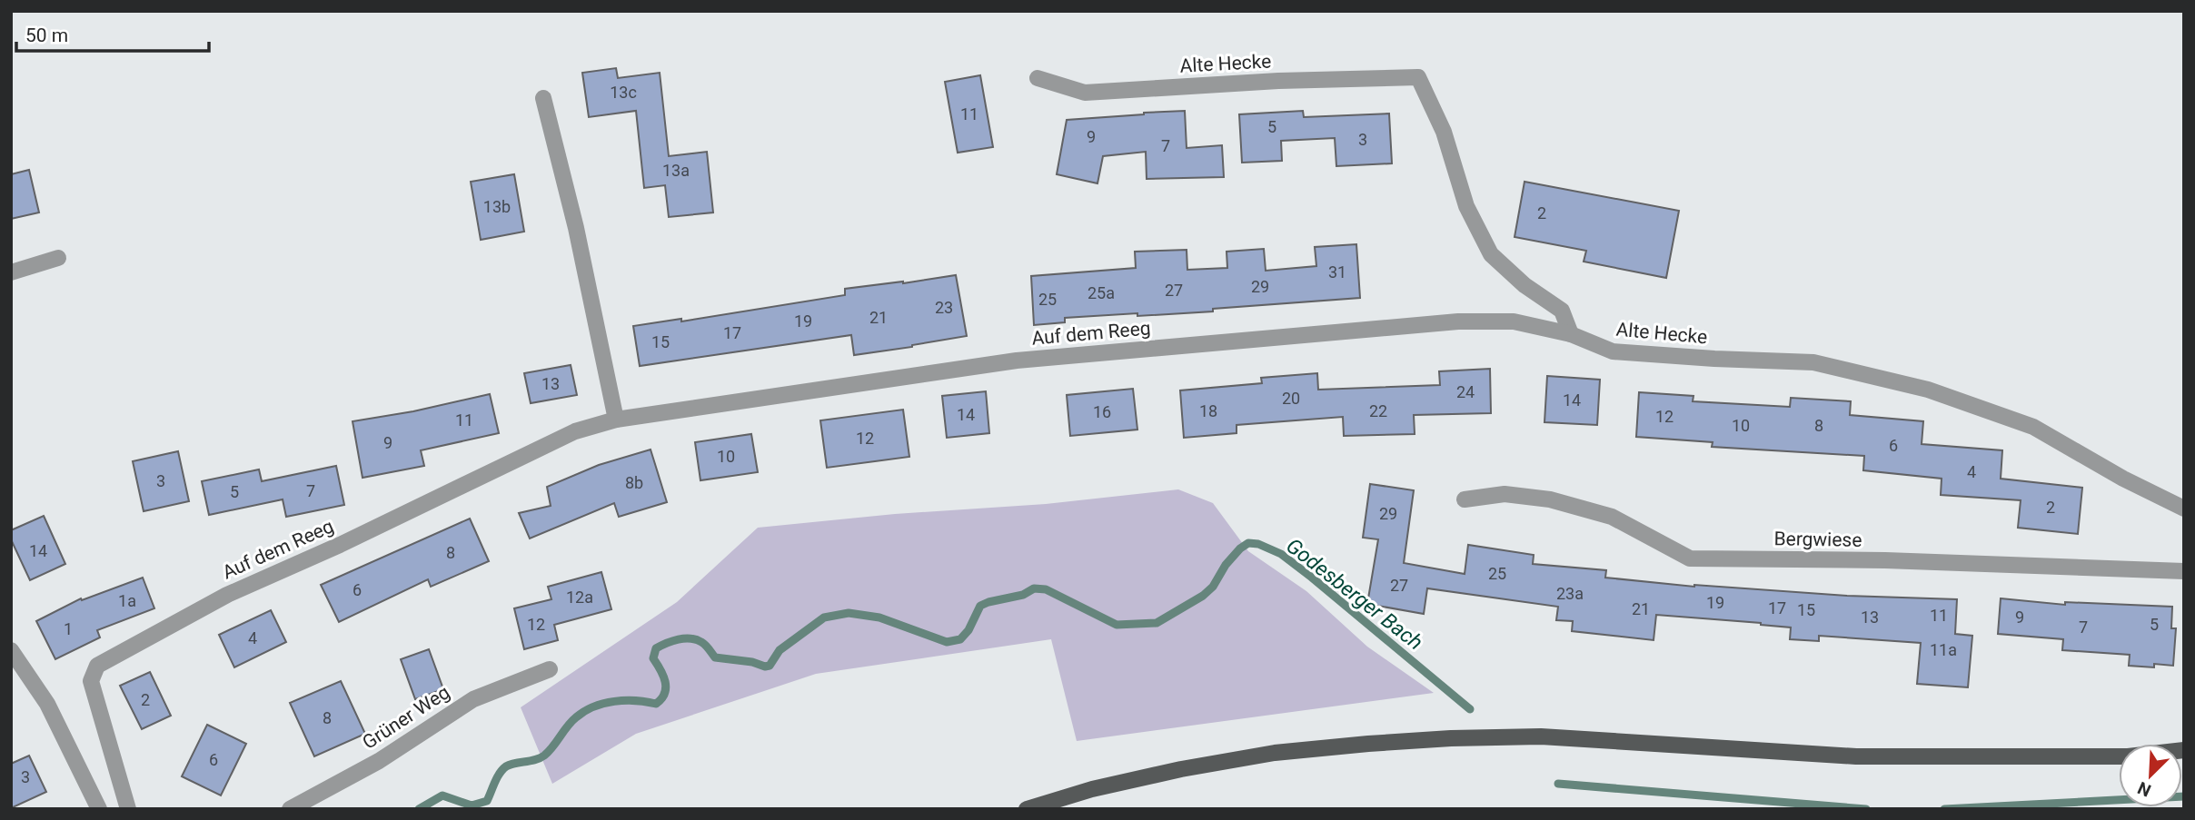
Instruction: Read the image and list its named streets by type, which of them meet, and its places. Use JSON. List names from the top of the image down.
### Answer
{
  "streets": {
    "street": [
      "Alte Hecke",
      "Auf dem Reeg",
      "Bergwiese",
      "Grüner Weg"
    ]
  },
  "crossings": [
    ["Alte Hecke", "Auf dem Reeg"]
  ],
  "water": ["Godesberger Bach"],
  "house_numbers": [
    "13c",
    "11",
    "5",
    "9",
    "3",
    "7",
    "13a",
    "13b",
    "2",
    "31",
    "29",
    "27",
    "25a",
    "25",
    "23",
    "21",
    "19",
    "17",
    "15",
    "13",
    "24",
    "20",
    "14",
    "18",
    "22",
    "16",
    "14",
    "12",
    "11",
    "10",
    "8",
    "12",
    "9",
    "6",
    "10",
    "4",
    "3",
    "8b",
    "7",
    "5",
    "2",
    "29",
    "14",
    "8",
    "25",
    "27",
    "6",
    "23a",
    "12a",
    "1a",
    "19",
    "17",
    "21",
    "15",
    "11",
    "13",
    "9",
    "12",
    "5",
    "7",
    "1",
    "4",
    "11a",
    "2",
    "8",
    "6",
    "3"
  ],
  "scale_bar": "50 m",
  "north": "bottom left"
}
